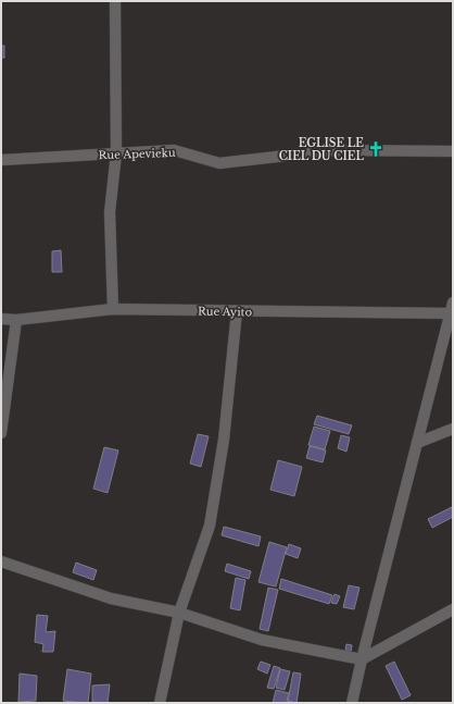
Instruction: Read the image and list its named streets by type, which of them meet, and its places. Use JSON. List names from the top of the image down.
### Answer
{
  "streets": {
    "street": ["Rue Apevieku", "Rue Ayito"]
  },
  "places": {
    "church": ["EGLISE LE CIEL DU CIEL"]
  }
}
